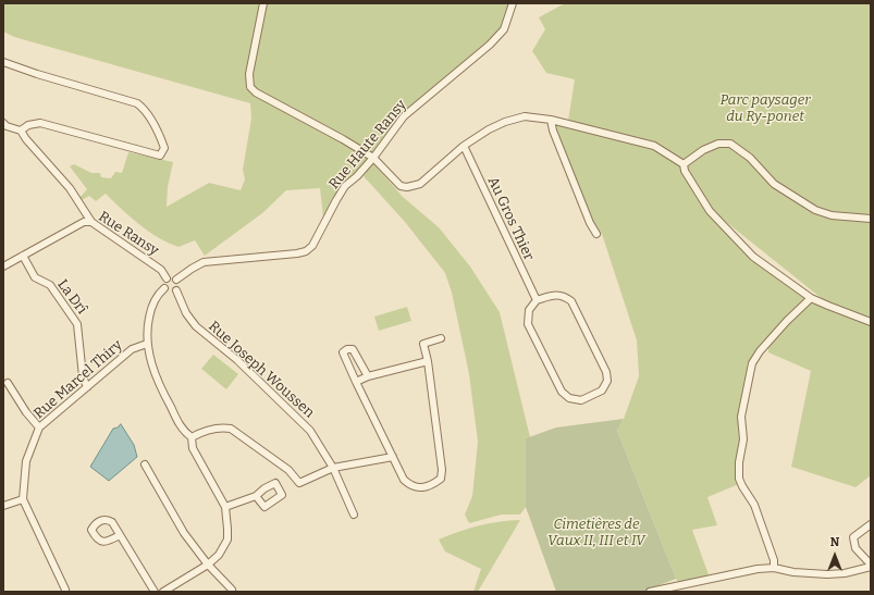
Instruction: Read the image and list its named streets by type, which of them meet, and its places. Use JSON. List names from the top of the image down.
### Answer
{
  "streets": {
    "street": [
      "Rue Haute Ransy",
      "Au Gros Thier",
      "Rue Ransy",
      "La Drî",
      "Rue Joseph Woussen",
      "Rue Marcel Thiry"
    ]
  },
  "crossings": [
    ["Rue Haute Ransy", "Rue Ransy"],
    ["Rue Haute Ransy", "Rue Joseph Woussen"],
    ["Rue Ransy", "La Drî"],
    ["Rue Ransy", "Rue Joseph Woussen"],
    ["La Drî", "Rue Marcel Thiry"]
  ],
  "parks": ["Parc paysager du Ry-ponet", "Cimetières de Vaux II, III et IV"],
  "north": "top"
}
